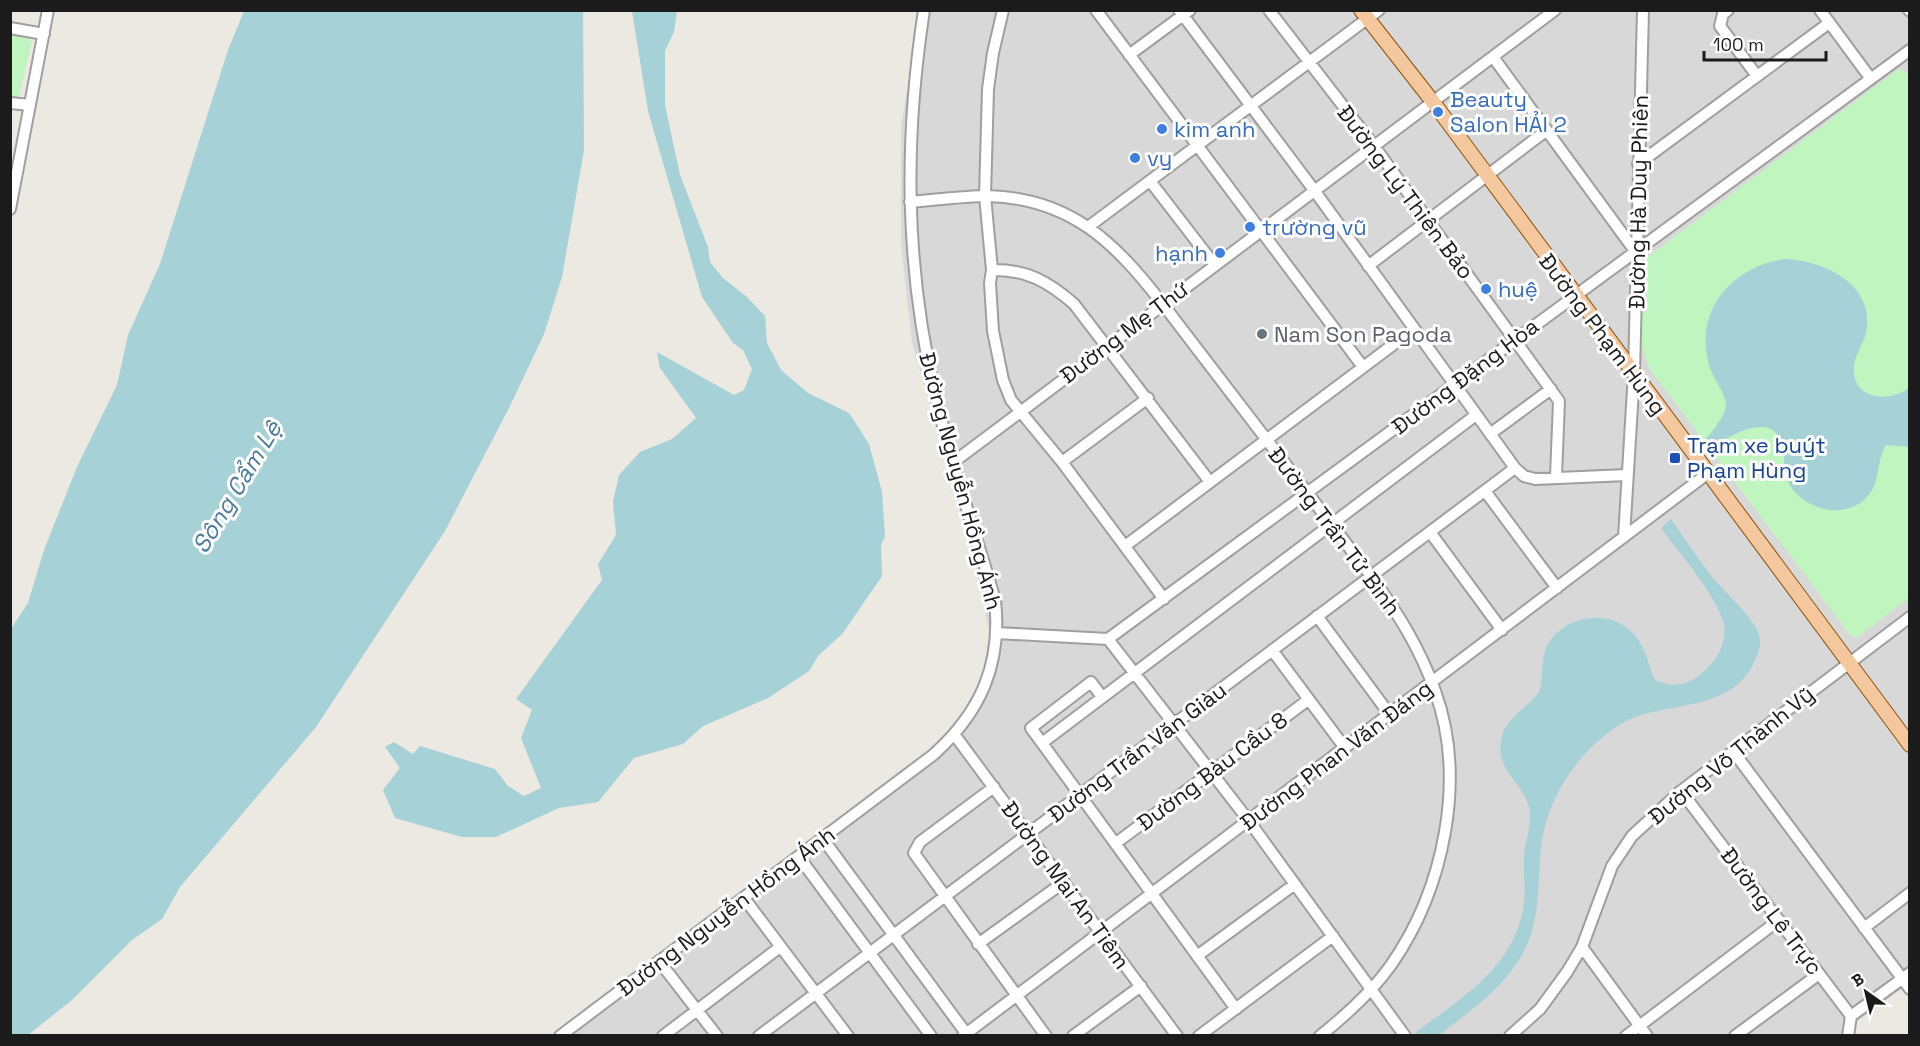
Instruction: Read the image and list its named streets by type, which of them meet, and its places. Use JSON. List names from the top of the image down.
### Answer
{
  "streets": {
    "main road": ["Đường Phạm Hùng"],
    "street": [
      "Đường Lý Thiên Bảo",
      "Đường Hà Duy Phiên",
      "Đường Mẹ Thứ",
      "Đường Đặng Hòa",
      "Đường Nguyễn Hồng Ánh",
      "Đường Trần Tử Bình",
      "Đường Trần Văn Giàu",
      "Đường Phan Văn Đáng",
      "Đường Võ Thành Vỹ",
      "Đường Bàu Cầu 8",
      "Đường Mai An Tiêm",
      "Đường Lê Trực"
    ]
  },
  "crossings": [
    ["Đường Lý Thiên Bảo", "Đường Mẹ Thứ"],
    ["Đường Lý Thiên Bảo", "Đường Đặng Hòa"],
    ["Đường Hà Duy Phiên", "Đường Phạm Hùng"],
    ["Đường Hà Duy Phiên", "Đường Đặng Hòa"],
    ["Đường Hà Duy Phiên", "Đường Phan Văn Đáng"],
    ["Đường Mẹ Thứ", "Đường Phạm Hùng"],
    ["Đường Mẹ Thứ", "Đường Nguyễn Hồng Ánh"],
    ["Đường Mẹ Thứ", "Đường Trần Tử Bình"],
    ["Đường Phạm Hùng", "Đường Đặng Hòa"],
    ["Đường Phạm Hùng", "Đường Phan Văn Đáng"],
    ["Đường Phạm Hùng", "Đường Võ Thành Vỹ"],
    ["Đường Đặng Hòa", "Đường Trần Tử Bình"],
    ["Đường Nguyễn Hồng Ánh", "Đường Trần Tử Bình"],
    ["Đường Nguyễn Hồng Ánh", "Đường Mai An Tiêm"],
    ["Đường Trần Tử Bình", "Đường Trần Văn Giàu"],
    ["Đường Trần Tử Bình", "Đường Phan Văn Đáng"],
    ["Đường Trần Văn Giàu", "Đường Mai An Tiêm"],
    ["Đường Phan Văn Đáng", "Đường Mai An Tiêm"],
    ["Đường Võ Thành Vỹ", "Đường Lê Trực"]
  ],
  "water": ["Sông Cẩm Lệ"],
  "places": {
    "other": [
      "Beauty Salon HẢI 2",
      "kim anh",
      "vy",
      "trường vũ",
      "hạnh",
      "huệ",
      "Nam Son Pagoda"
    ],
    "transit": ["Trạm xe buýt Phạm Hùng"]
  },
  "scale_bar": "100 m",
  "north": "top left"
}
